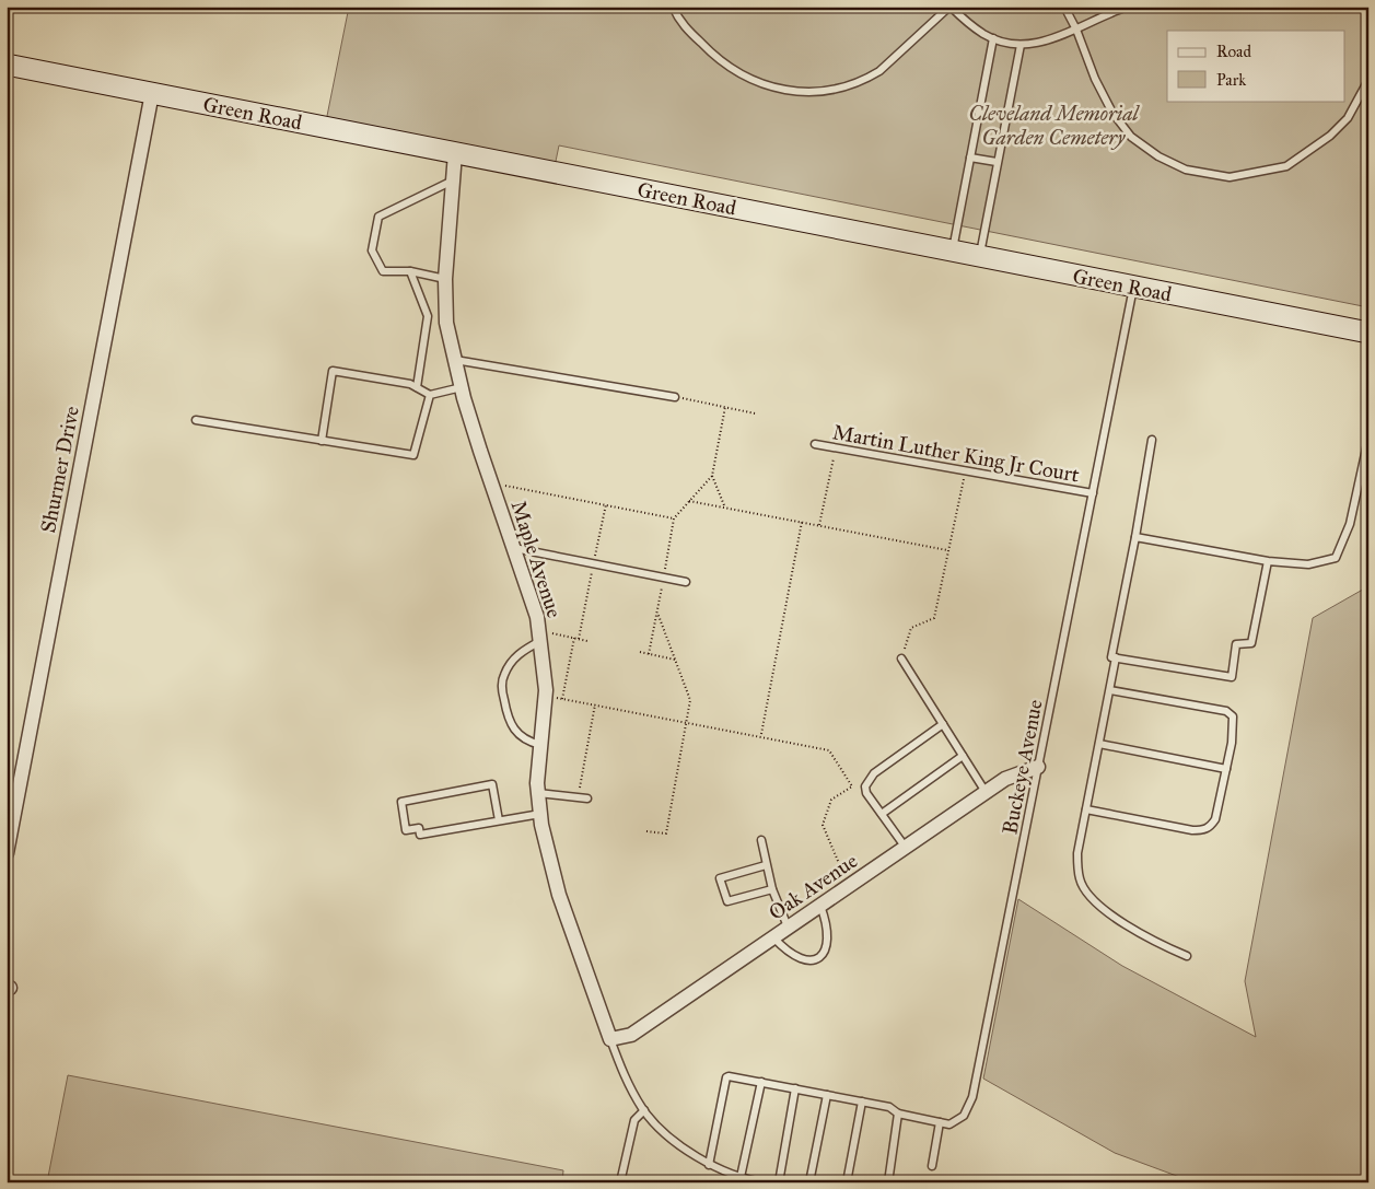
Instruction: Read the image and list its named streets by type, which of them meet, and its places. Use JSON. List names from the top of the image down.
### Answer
{
  "streets": {
    "main road": ["Green Road"],
    "street": ["Shurmer Drive", "Maple Avenue", "Oak Avenue"],
    "lane": ["Martin Luther King Jr Court", "Buckeye Avenue"]
  },
  "crossings": [
    ["Green Road", "Shurmer Drive"],
    ["Green Road", "Maple Avenue"],
    ["Green Road", "Buckeye Avenue"],
    ["Martin Luther King Jr Court", "Buckeye Avenue"],
    ["Maple Avenue", "Oak Avenue"],
    ["Buckeye Avenue", "Oak Avenue"]
  ],
  "parks": ["Cleveland Memorial Garden Cemetery"],
  "legend": ["Road", "Park"]
}
